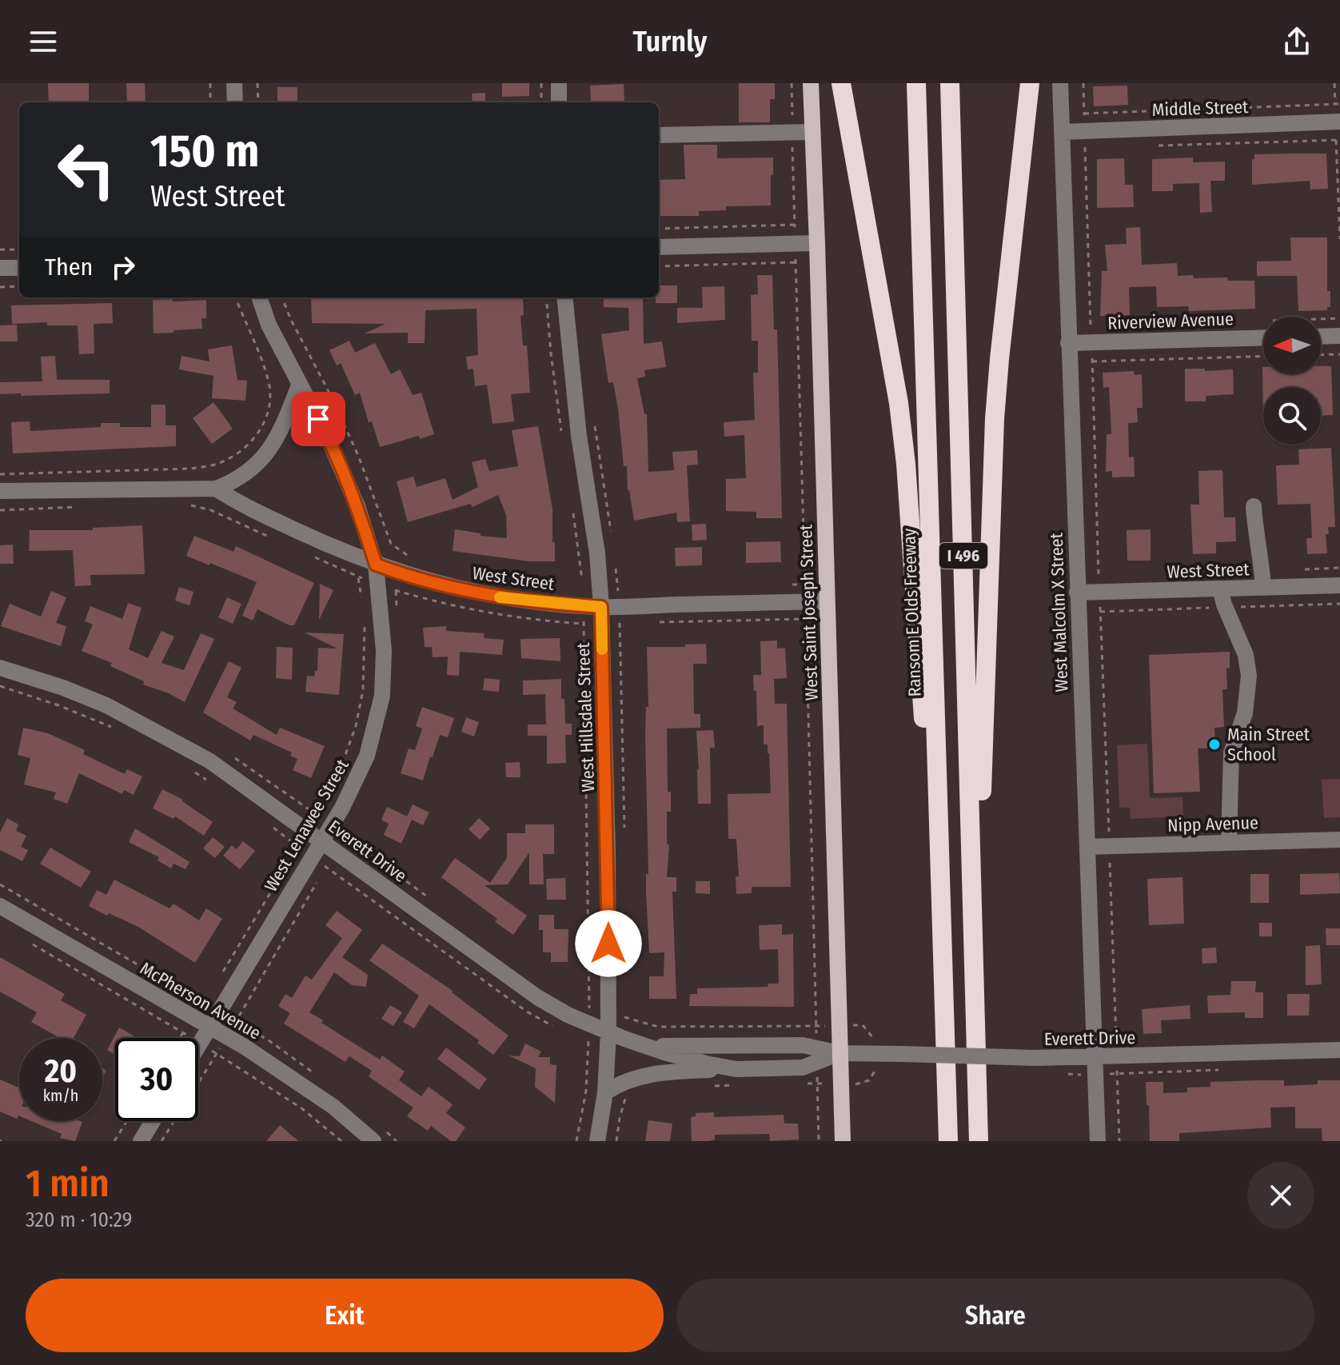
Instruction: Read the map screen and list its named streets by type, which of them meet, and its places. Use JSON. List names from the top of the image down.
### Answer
{
  "streets": {
    "highway": ["I 496", "Ransom E Olds Freeway"],
    "main road": ["West Saint Joseph Street"],
    "street": [
      "Middle Street",
      "Riverview Avenue",
      "West Street",
      "West Malcolm X Street",
      "West Hillsdale Street",
      "Nipp Avenue",
      "West Lenawee Street",
      "Everett Drive",
      "McPherson Avenue"
    ]
  },
  "crossings": [
    ["Middle Street", "West Malcolm X Street"],
    ["Riverview Avenue", "West Malcolm X Street"],
    ["West Street", "West Saint Joseph Street"],
    ["West Street", "West Malcolm X Street"],
    ["West Street", "West Hillsdale Street"],
    ["West Street", "West Lenawee Street"],
    ["West Saint Joseph Street", "Everett Drive"],
    ["West Malcolm X Street", "Nipp Avenue"],
    ["West Malcolm X Street", "Everett Drive"],
    ["West Hillsdale Street", "Everett Drive"],
    ["West Lenawee Street", "Everett Drive"],
    ["West Lenawee Street", "McPherson Avenue"]
  ],
  "places": ["Main Street School"],
  "north": "left",
  "page": {
    "header": "Turnly",
    "turn": ["150 m", "West Street"],
    "then": "Then",
    "speed": "20 km/h",
    "limit": "30",
    "heading": ["1 min", "320 m · 10:29"],
    "buttons": ["Exit", "Share"]
  }
}
